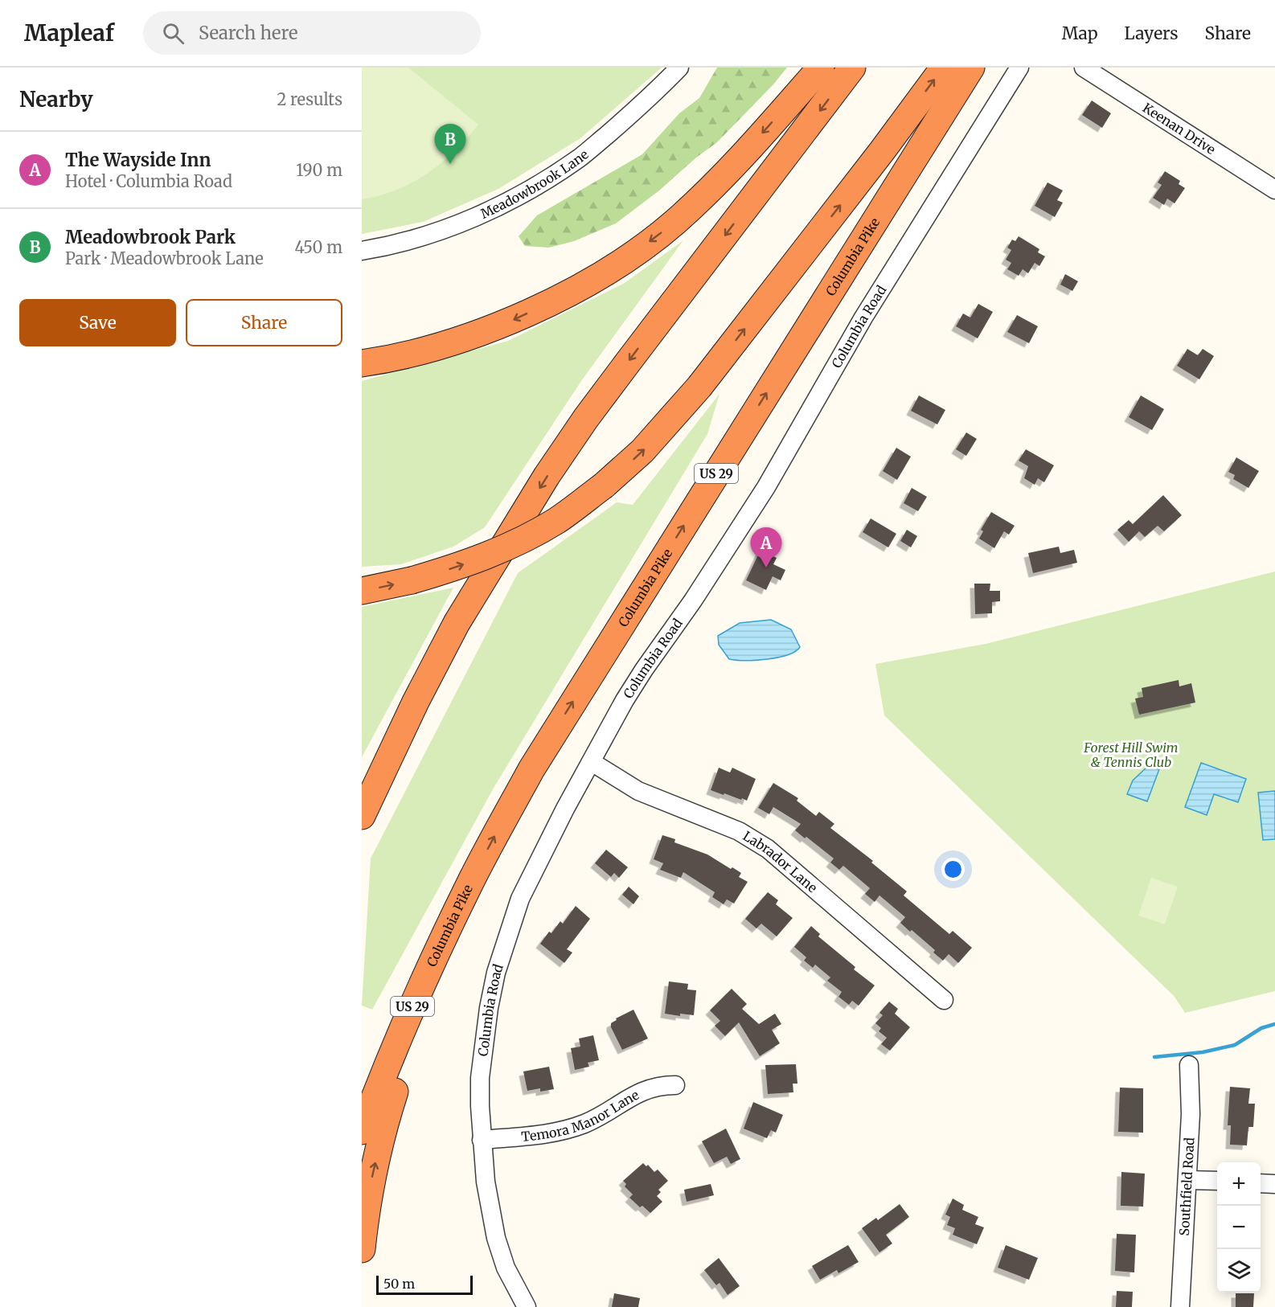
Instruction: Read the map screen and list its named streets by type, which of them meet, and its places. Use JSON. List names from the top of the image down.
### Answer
{
  "streets": {
    "highway": ["Columbia Pike", "US 29"],
    "street": [
      "Keenan Drive",
      "Meadowbrook Lane",
      "Columbia Road",
      "Labrador Lane",
      "Temora Manor Lane",
      "Southfield Road"
    ]
  },
  "crossings": [
    ["Columbia Road", "Labrador Lane"],
    ["Columbia Road", "Temora Manor Lane"]
  ],
  "parks": ["Forest Hill Swim & Tennis Club"],
  "scale_bar": "50 m",
  "page": {
    "header": "Mapleaf",
    "search": "Search here",
    "nav": ["Map", "Layers", "Share"],
    "heading": ["Nearby", "2 results"],
    "pins": ["B", "A"],
    "list": [
      {
        "mark": "A",
        "name": "The Wayside Inn",
        "note": "Hotel · Columbia Road",
        "value": "190 m"
      },
      {
        "mark": "B",
        "name": "Meadowbrook Park",
        "note": "Park · Meadowbrook Lane",
        "value": "450 m"
      }
    ],
    "buttons": ["Save", "Share"],
    "map_buttons": ["+", "−"],
    "scale": "50 m"
  }
}
